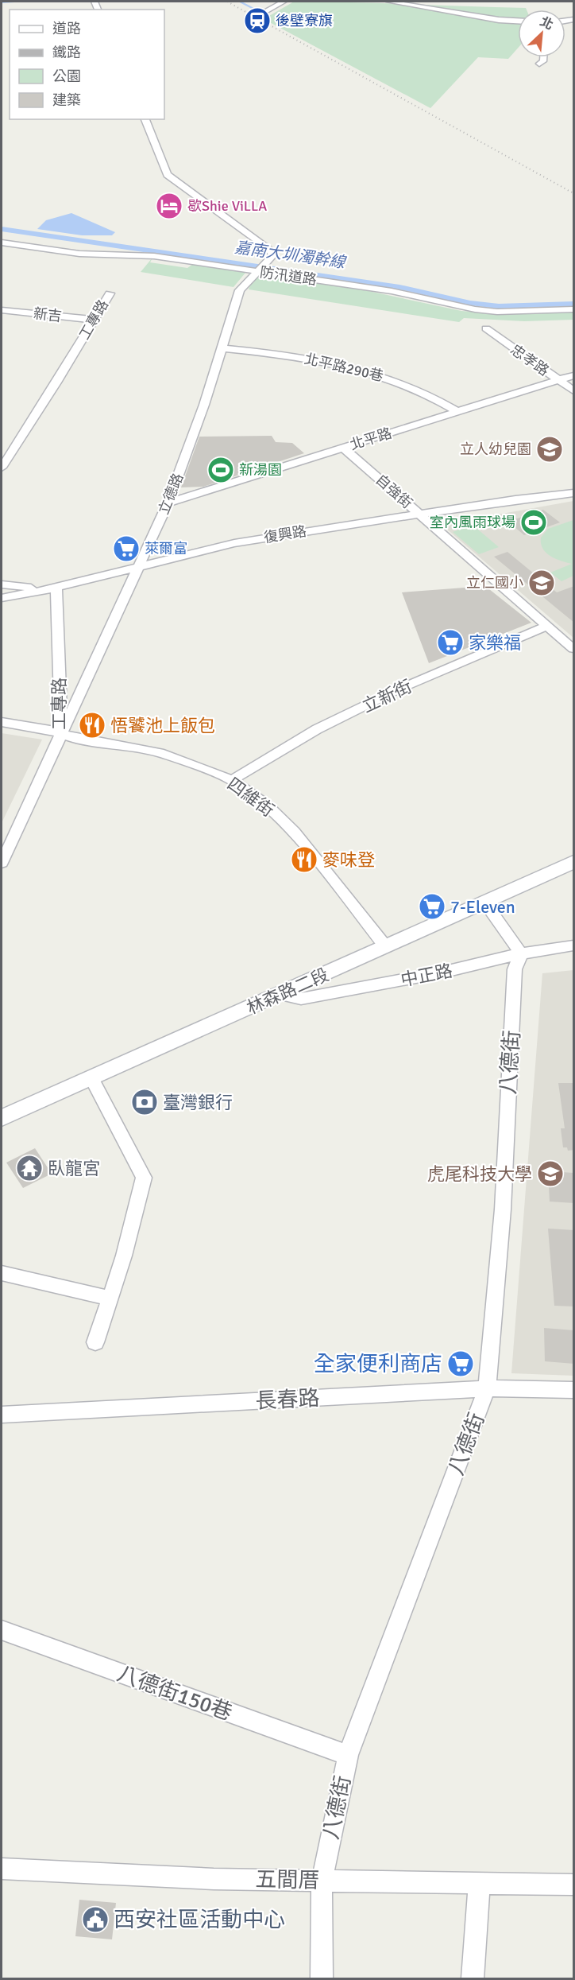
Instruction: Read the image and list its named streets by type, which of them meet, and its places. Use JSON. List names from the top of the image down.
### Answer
{
  "streets": {
    "main road": ["林森路二段"],
    "street": [
      "防汛道路",
      "新吉",
      "工專路",
      "忠孝路",
      "北平路290巷",
      "北平路",
      "自強街",
      "立德路",
      "復興路",
      "立新街",
      "四維街",
      "中正路",
      "八德街",
      "長春路",
      "八德街150巷",
      "五間厝"
    ]
  },
  "crossings": [
    ["防汛道路", "立德路"],
    ["新吉", "工專路"],
    ["工專路", "立德路"],
    ["工專路", "復興路"],
    ["工專路", "四維街"],
    ["忠孝路", "北平路"],
    ["北平路290巷", "北平路"],
    ["北平路290巷", "立德路"],
    ["北平路", "自強街"],
    ["北平路", "立德路"],
    ["自強街", "復興路"],
    ["自強街", "立新街"],
    ["立德路", "復興路"],
    ["立德路", "四維街"],
    ["立新街", "四維街"],
    ["四維街", "林森路二段"],
    ["中正路", "林森路二段"],
    ["中正路", "八德街"],
    ["八德街", "長春路"],
    ["八德街", "八德街150巷"],
    ["八德街", "五間厝"]
  ],
  "water": ["嘉南大圳濁幹線"],
  "places": {
    "station": ["後壁寮旗"],
    "hotel": ["歇Shie ViLLA"],
    "school or university": ["立人幼兒園", "立仁國小", "虎尾科技大學"],
    "sports": ["新湯園", "室內風雨球場"],
    "supermarket": [
      "萊爾富",
      "家樂福",
      "7-Eleven",
      "全家便利商店"
    ],
    "restaurant": ["悟饕池上飯包", "麥味登"],
    "bank": ["臺灣銀行"],
    "temple": ["臥龍宮"],
    "public building": ["西安社區活動中心"]
  },
  "legend": [
    "道路",
    "鐵路",
    "公園",
    "建築"
  ],
  "north": "top right"
}
